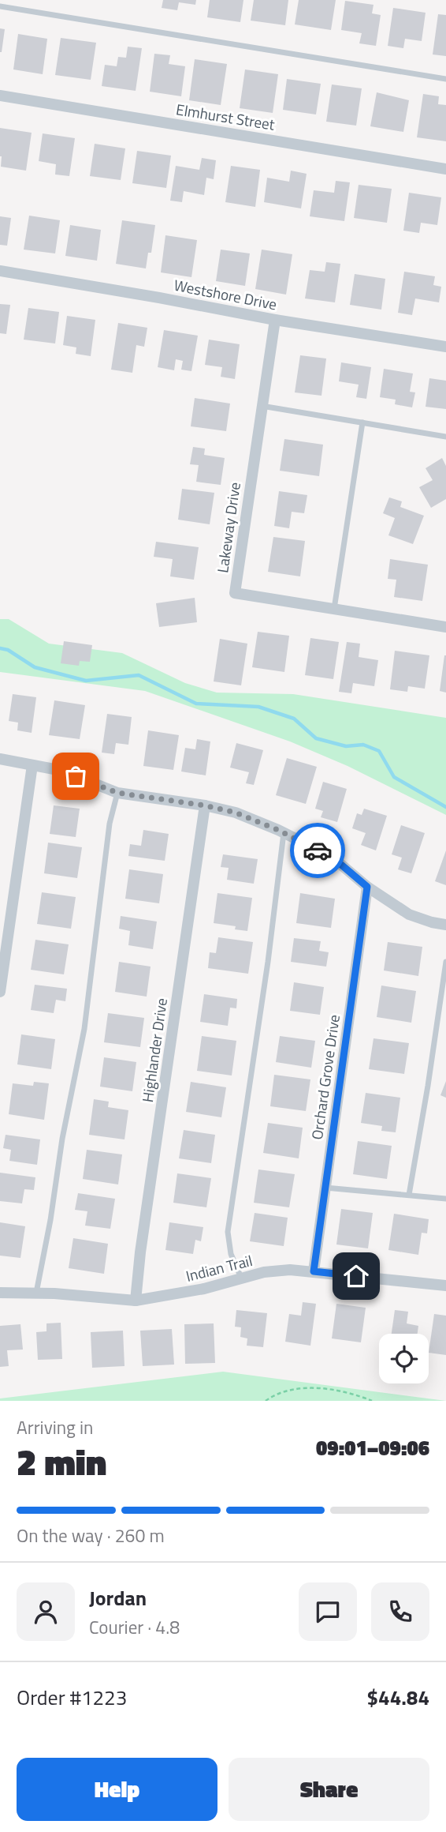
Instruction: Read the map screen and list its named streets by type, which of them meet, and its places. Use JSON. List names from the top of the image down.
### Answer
{
  "streets": {
    "street": [
      "Elmhurst Street",
      "Westshore Drive",
      "Lakeway Drive",
      "Highlander Drive",
      "Orchard Grove Drive",
      "Indian Trail"
    ]
  },
  "crossings": [
    ["Westshore Drive", "Lakeway Drive"],
    ["Highlander Drive", "Indian Trail"],
    ["Orchard Grove Drive", "Indian Trail"]
  ],
  "page": {
    "heading": ["2 min", "Arriving in", "09:01–09:06"],
    "panel": [
      "Jordan",
      "Courier · 4.8",
      "Order #1223",
      "$44.84"
    ],
    "bar": "On the way · 260 m",
    "buttons": ["Help", "Share"]
  }
}
